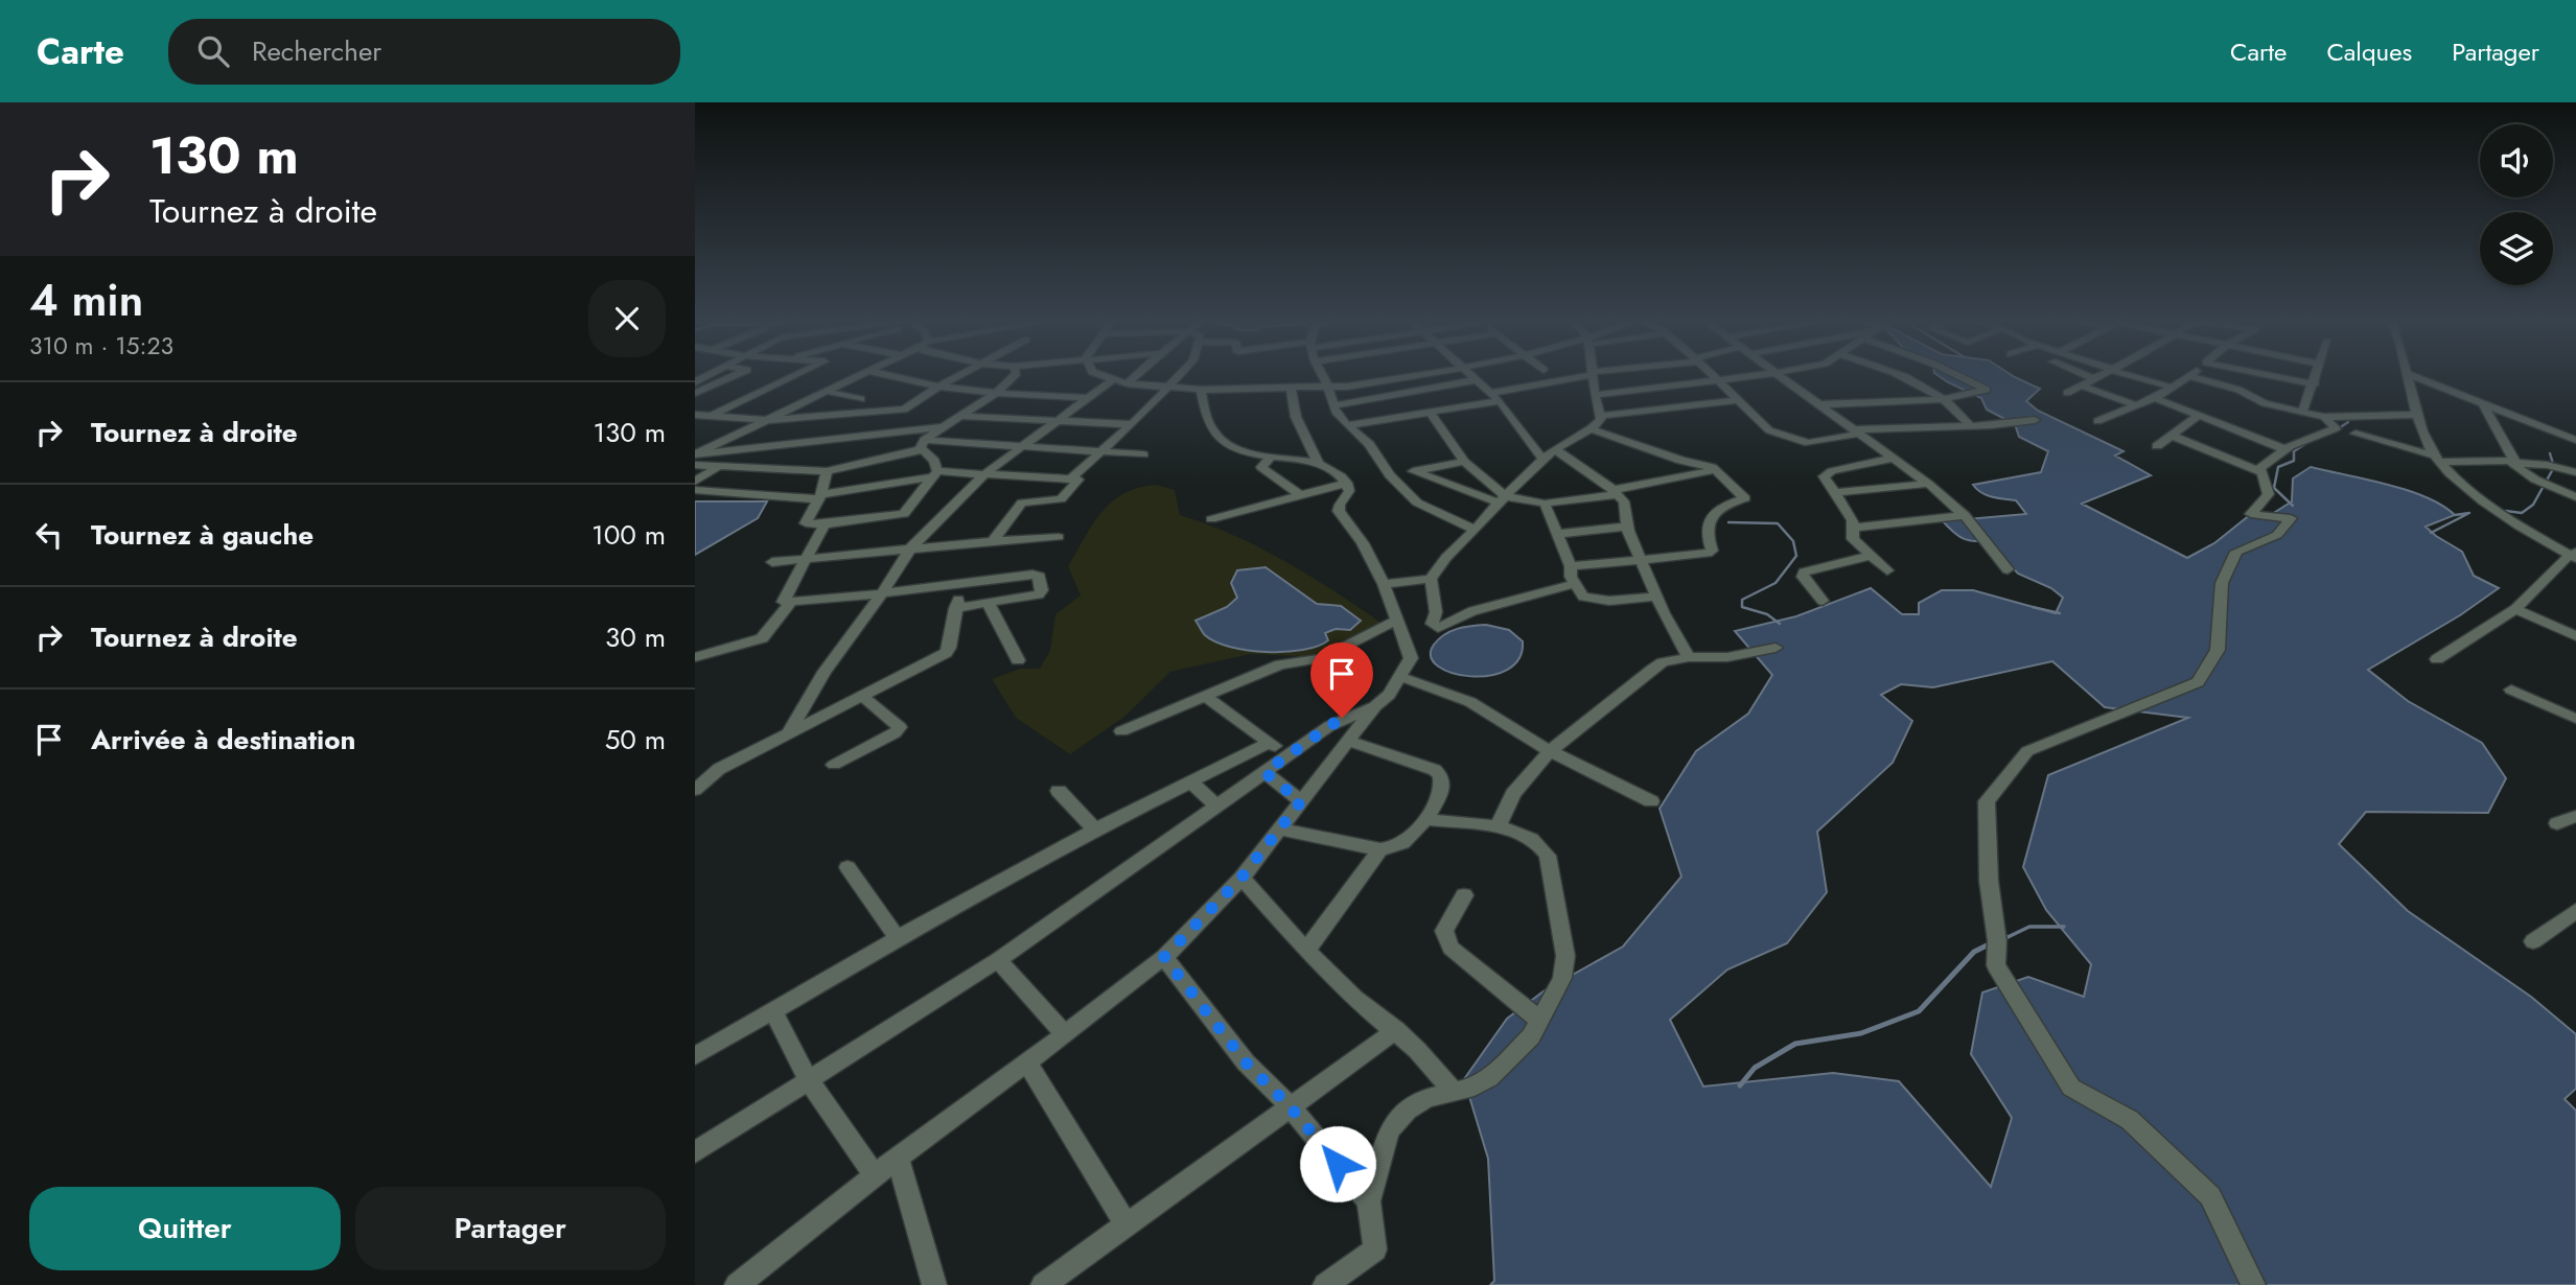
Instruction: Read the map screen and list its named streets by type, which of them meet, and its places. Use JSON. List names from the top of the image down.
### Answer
{
  "page": {
    "header": "Carte",
    "search": "Rechercher",
    "nav": ["Carte", "Calques", "Partager"],
    "turn": ["130 m", "Tournez à droite"],
    "heading": ["4 min", "310 m · 15:23"],
    "list": [
      {
        "name": "Tournez à droite",
        "value": "130 m"
      },
      {
        "name": "Tournez à gauche",
        "value": "100 m"
      },
      {
        "name": "Tournez à droite",
        "value": "30 m"
      },
      {
        "name": "Arrivée à destination",
        "value": "50 m"
      }
    ],
    "buttons": ["Quitter", "Partager"]
  }
}
